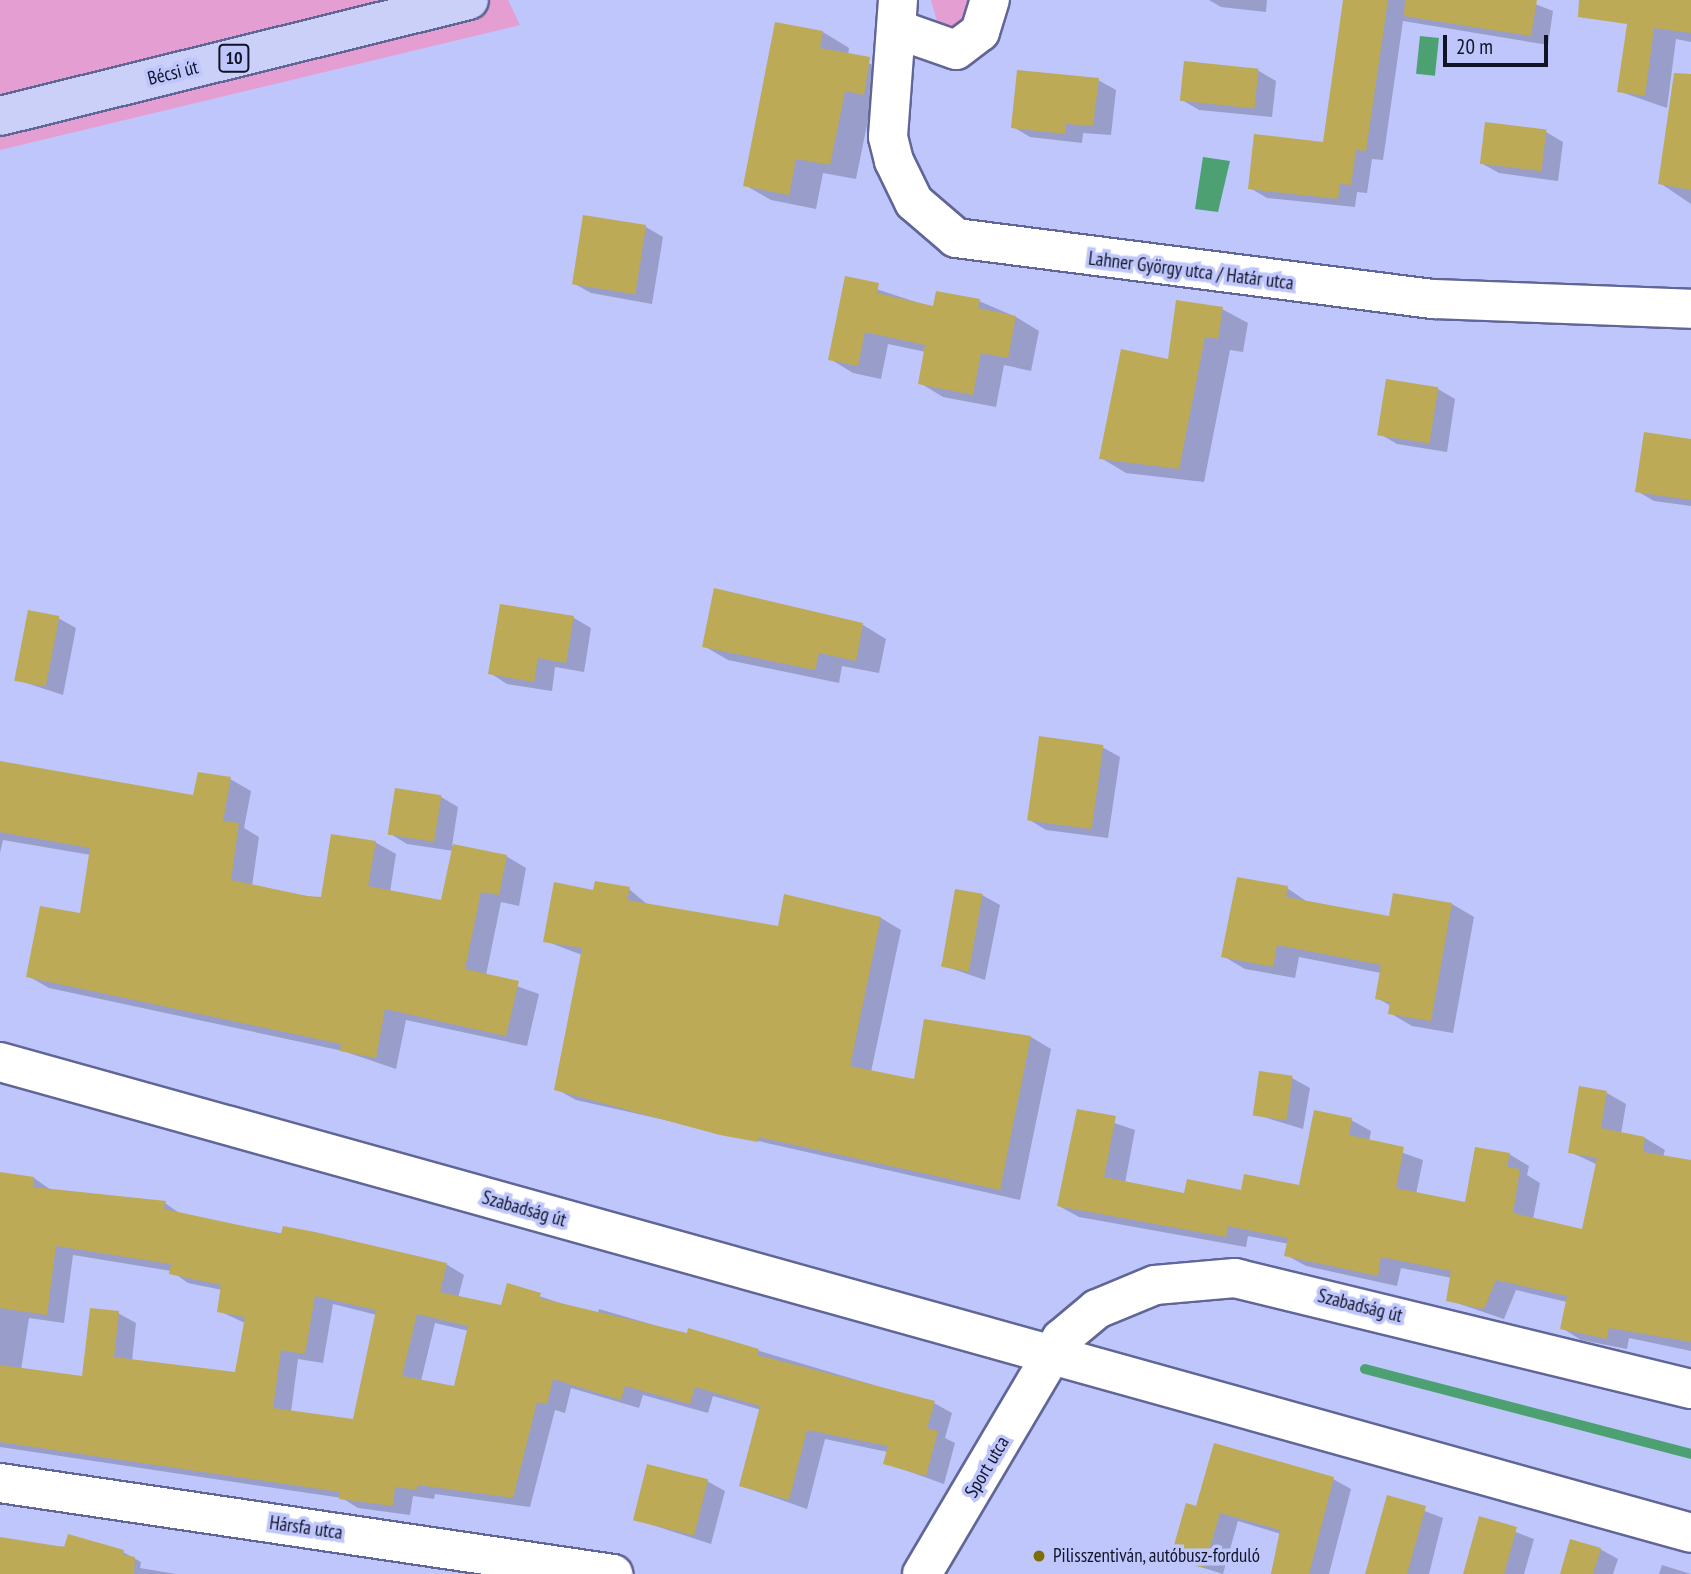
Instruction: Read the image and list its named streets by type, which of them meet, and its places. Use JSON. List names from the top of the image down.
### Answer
{
  "streets": {
    "main road": ["10", "Bécsi út"],
    "street": [
      "Lahner György utca / Határ utca",
      "Szabadság út",
      "Sport utca",
      "Hársfa utca"
    ]
  },
  "crossings": [
    ["Szabadság út", "Sport utca"]
  ],
  "places": ["Pilisszentiván, autóbusz-forduló"],
  "scale_bar": "20 m"
}
